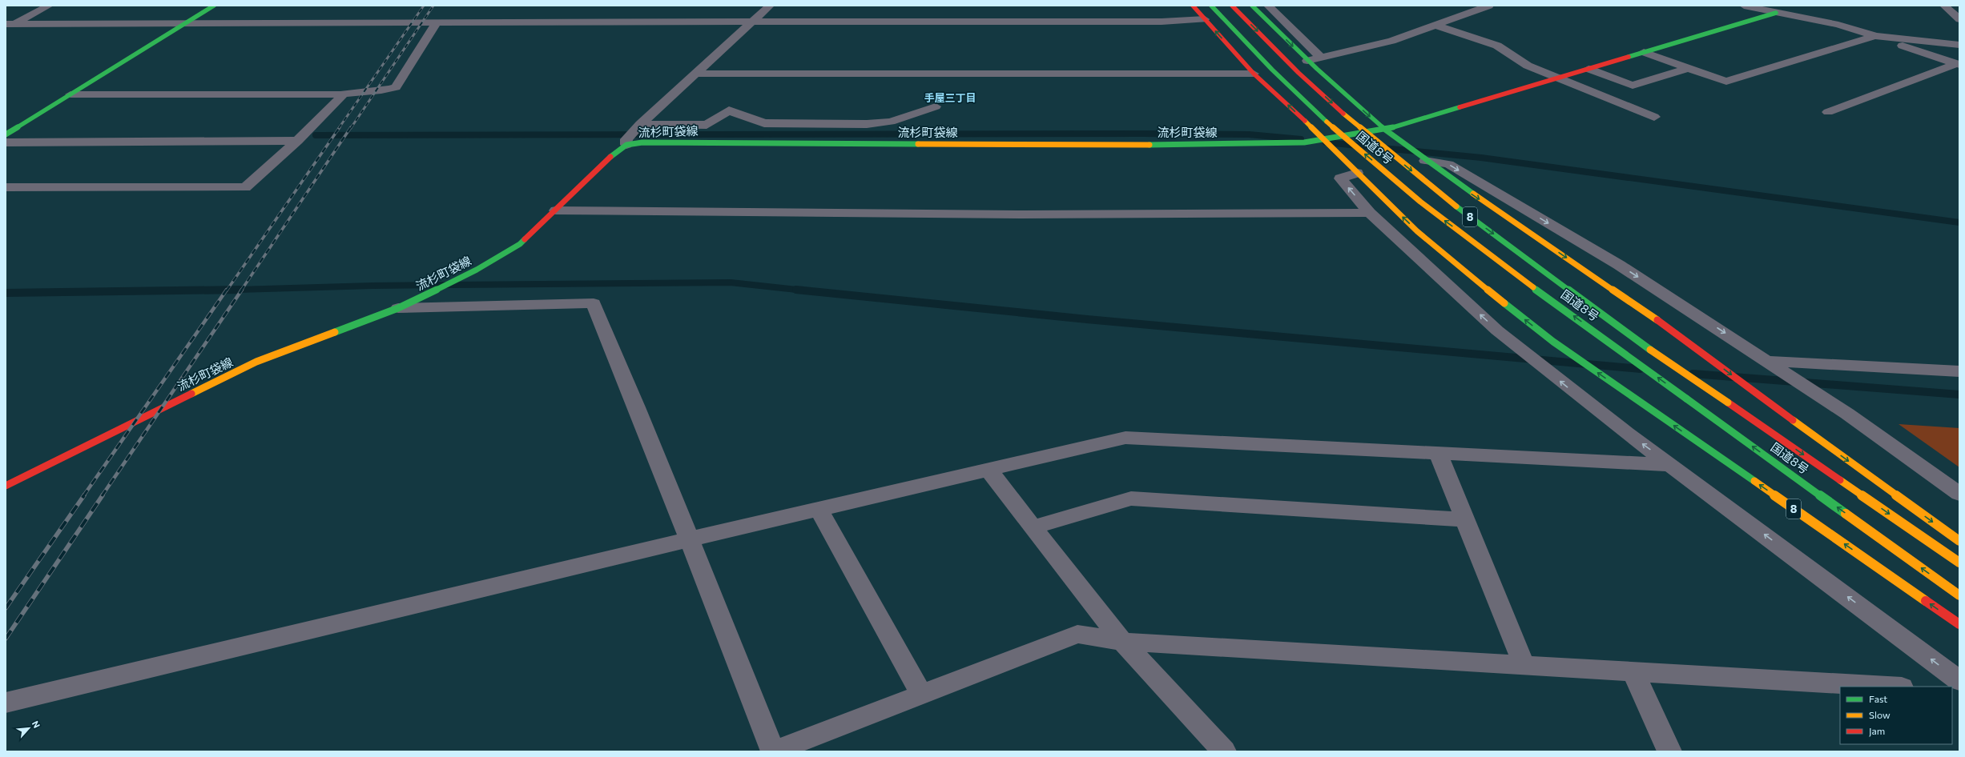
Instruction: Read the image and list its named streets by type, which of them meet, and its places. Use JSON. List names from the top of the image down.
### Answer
{
  "streets": {
    "main road": ["流杉町袋線", "国道8号", "8"]
  },
  "crossings": [
    ["流杉町袋線", "8"]
  ],
  "districts": ["手屋三丁目"],
  "legend": ["Fast", "Slow", "Jam"],
  "north": "top right"
}
